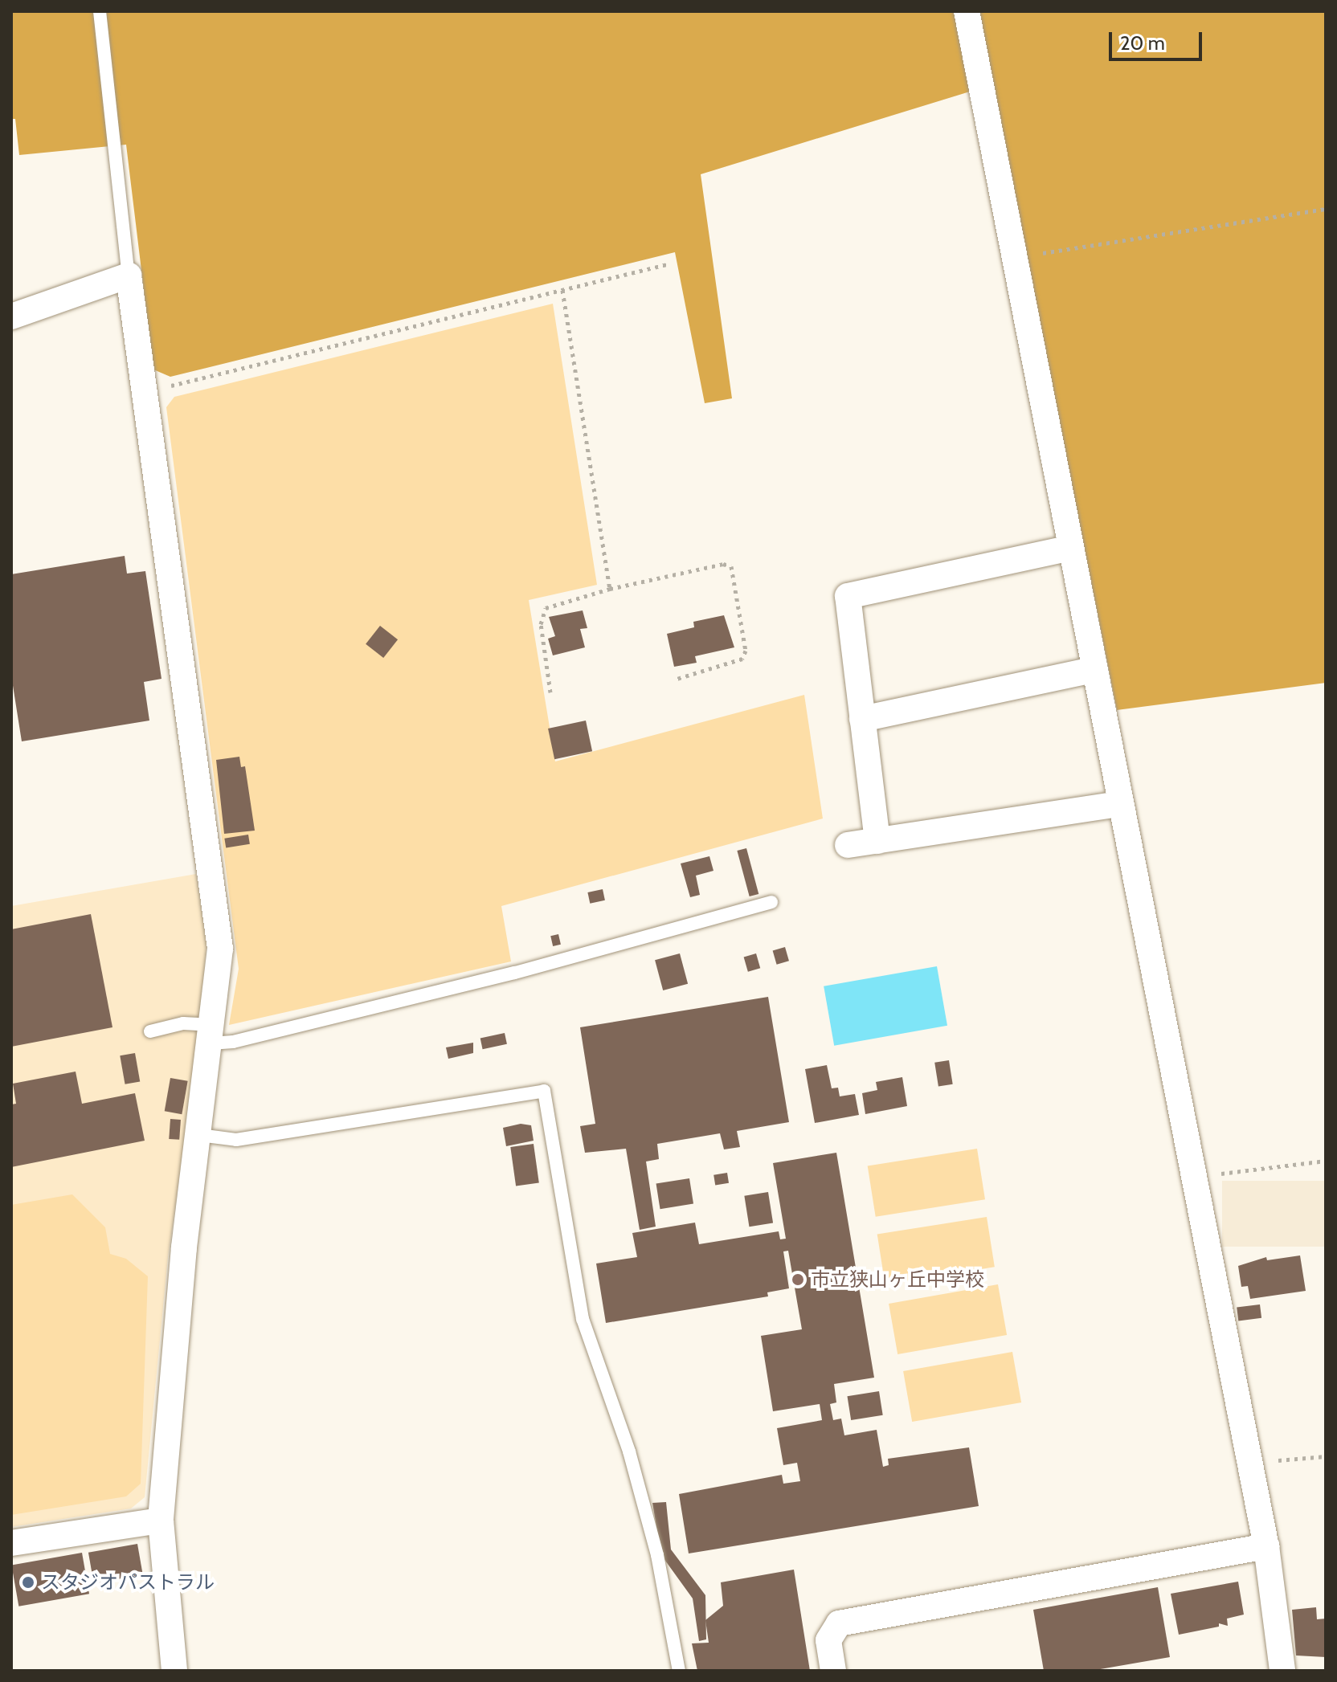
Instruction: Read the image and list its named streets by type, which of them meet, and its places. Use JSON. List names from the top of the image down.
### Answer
{
  "places": ["市立狭山ヶ丘中学校", "スタジオパストラル"],
  "scale_bar": "20 m"
}
